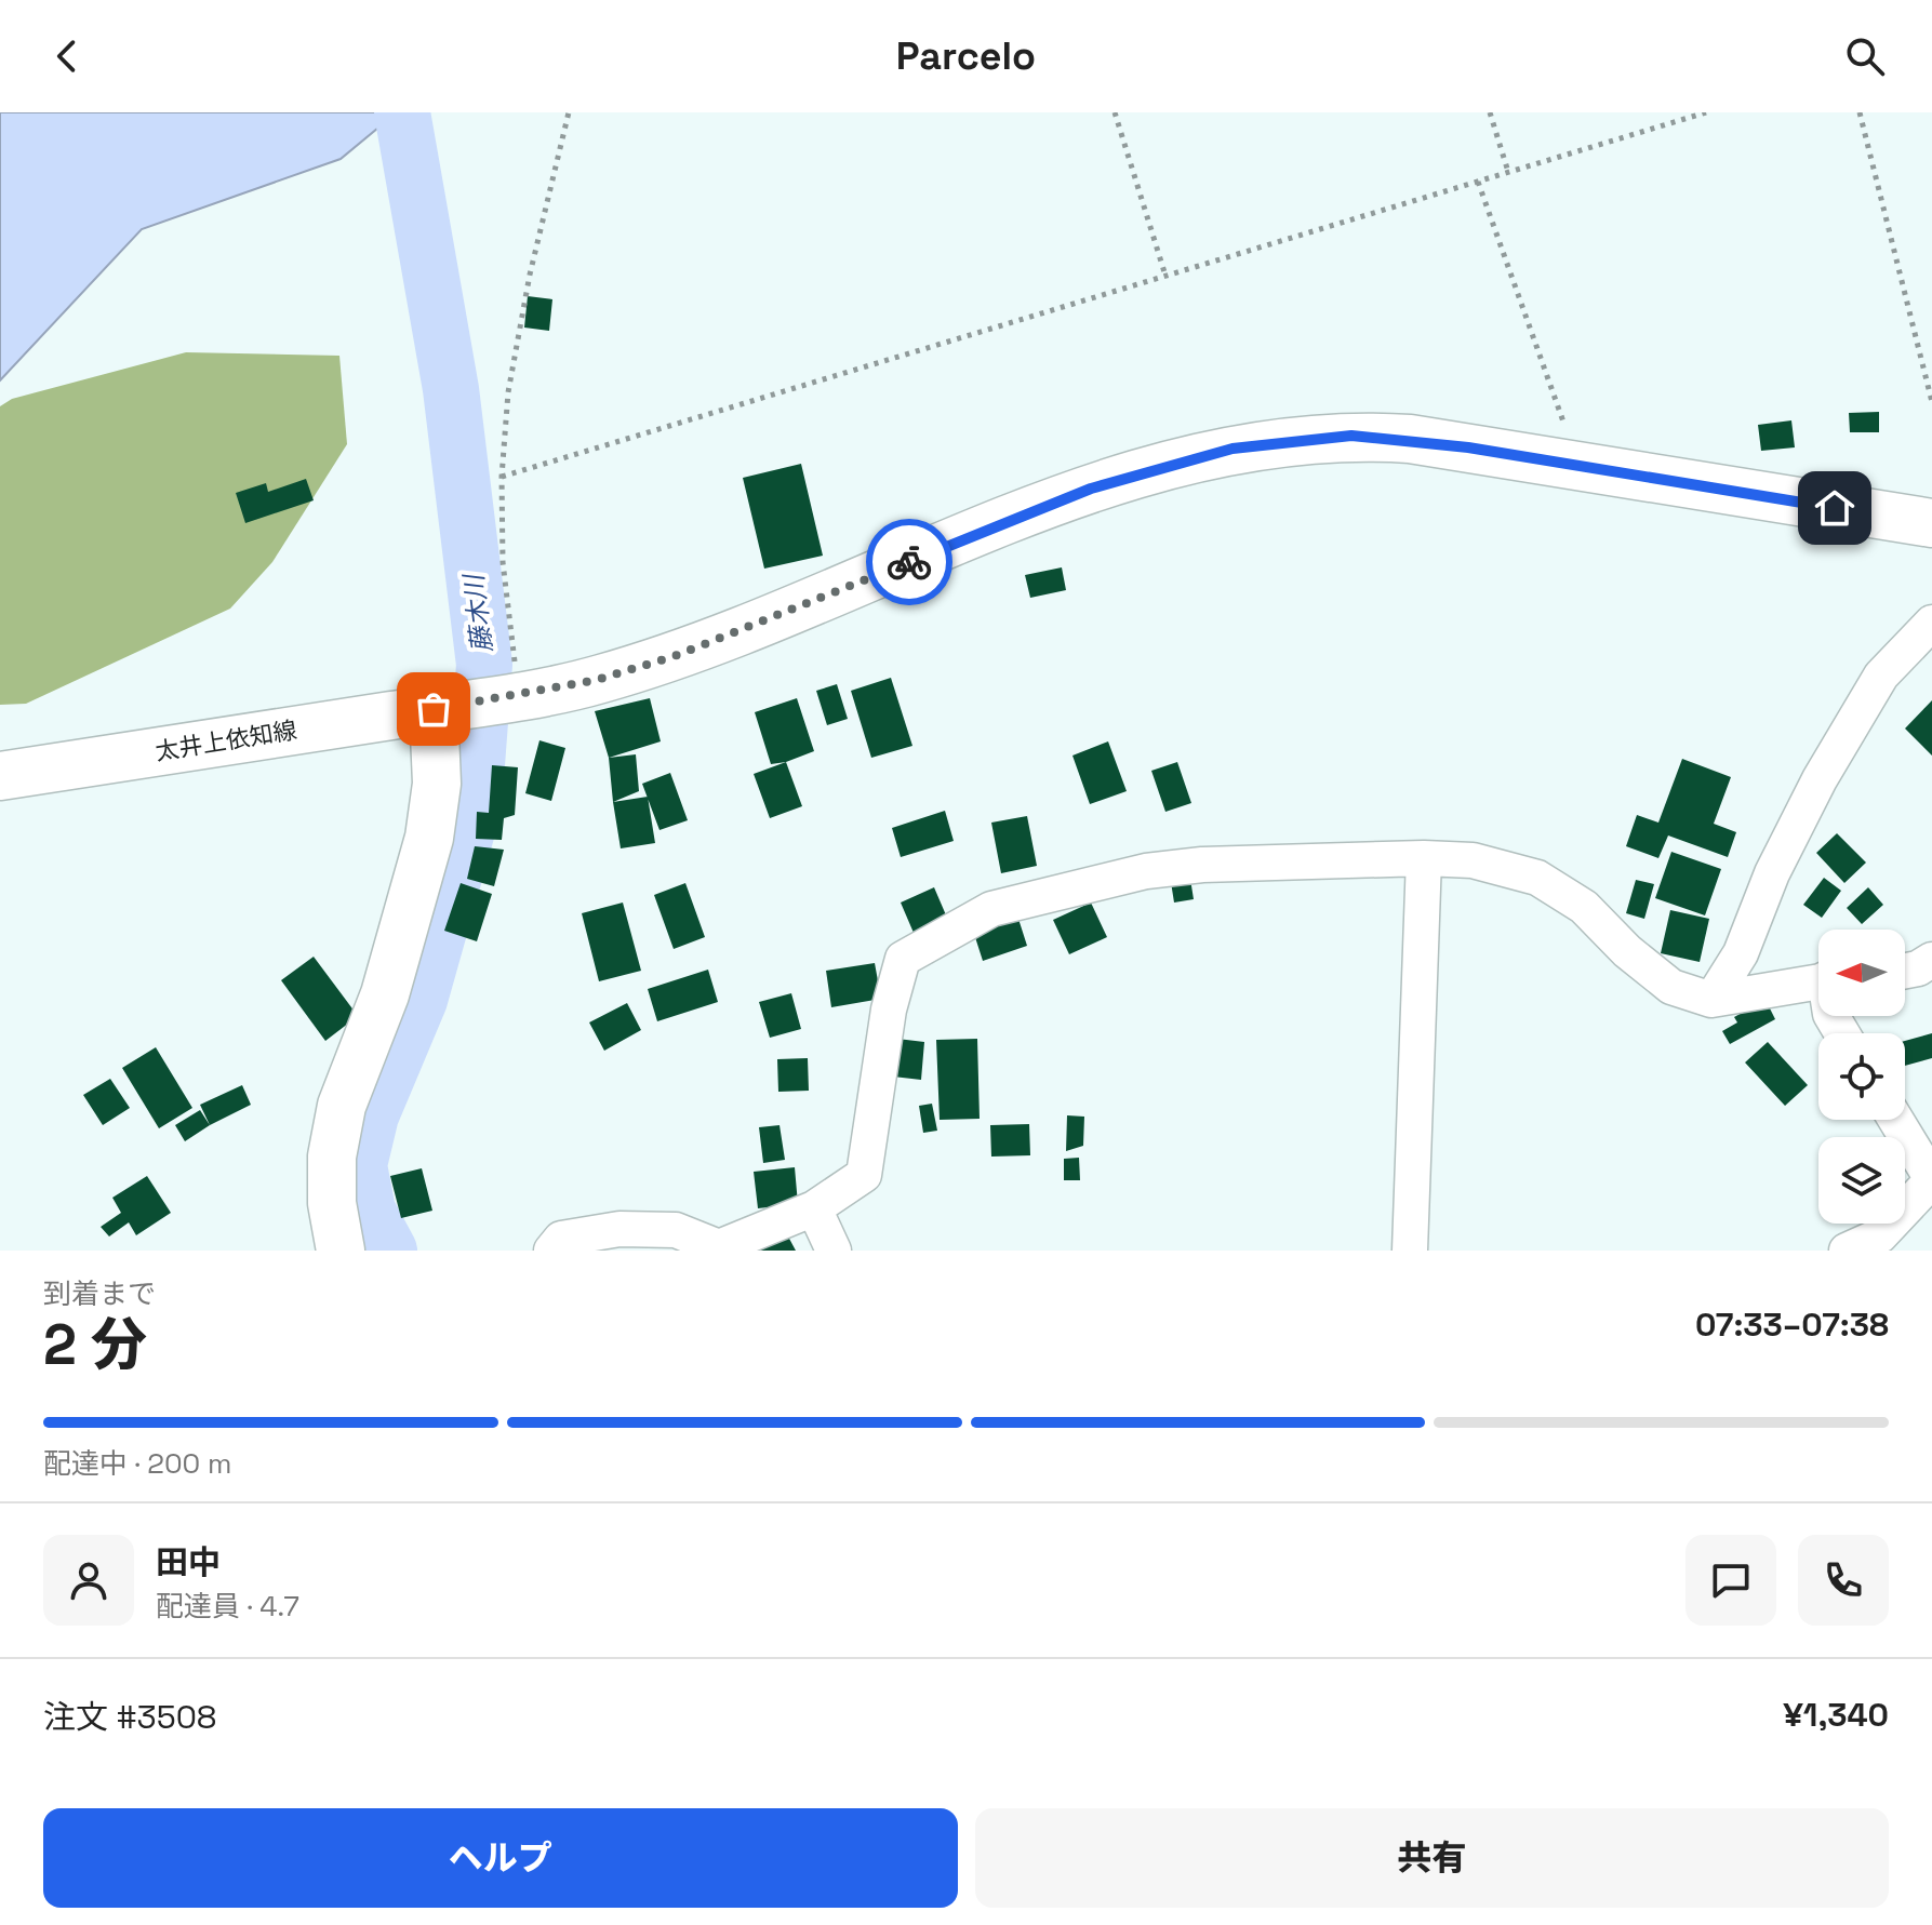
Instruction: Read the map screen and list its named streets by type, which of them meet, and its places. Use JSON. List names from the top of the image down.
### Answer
{
  "streets": {
    "main road": ["太井上依知線"]
  },
  "water": ["藤木川"],
  "north": "left",
  "page": {
    "header": "Parcelo",
    "heading": ["2 分", "到着まで", "07:33–07:38"],
    "panel": [
      "田中",
      "配達員 · 4.7",
      "注文 #3508",
      "¥1,340"
    ],
    "bar": "配達中 · 200 m",
    "buttons": ["ヘルプ", "共有"]
  }
}
